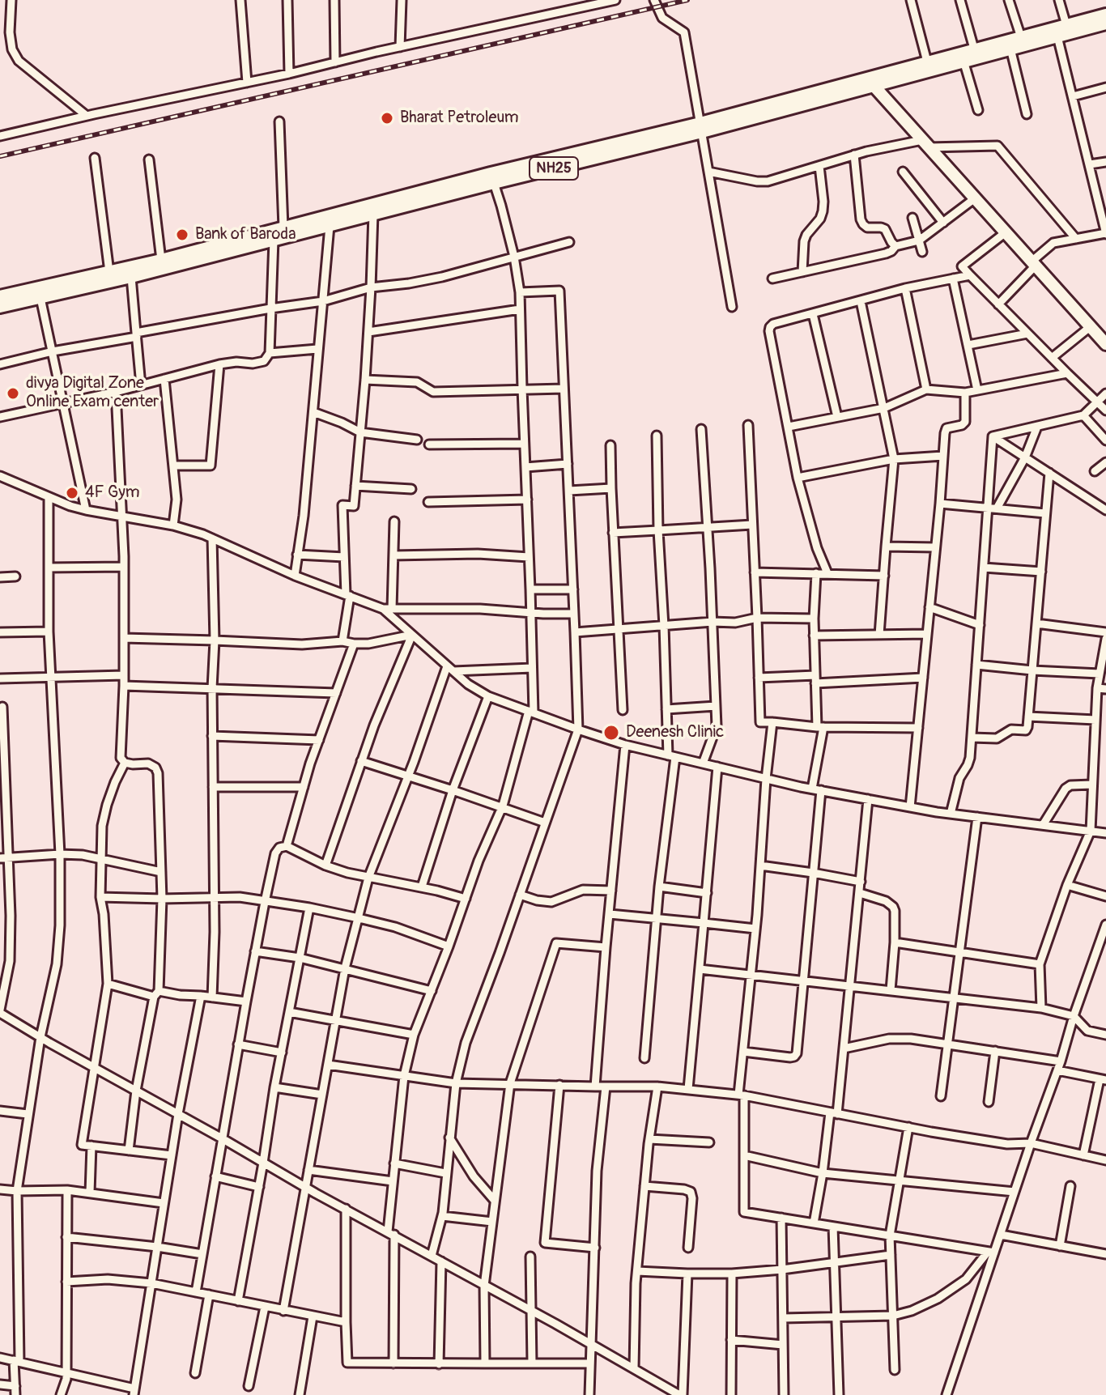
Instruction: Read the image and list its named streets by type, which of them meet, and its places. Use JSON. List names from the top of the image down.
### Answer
{
  "streets": {
    "main road": ["NH25"]
  },
  "places": [
    "Bharat Petroleum",
    "Bank of Baroda",
    "divya Digital Zone Online Exam center",
    "4F Gym",
    "Deenesh Clinic"
  ]
}
